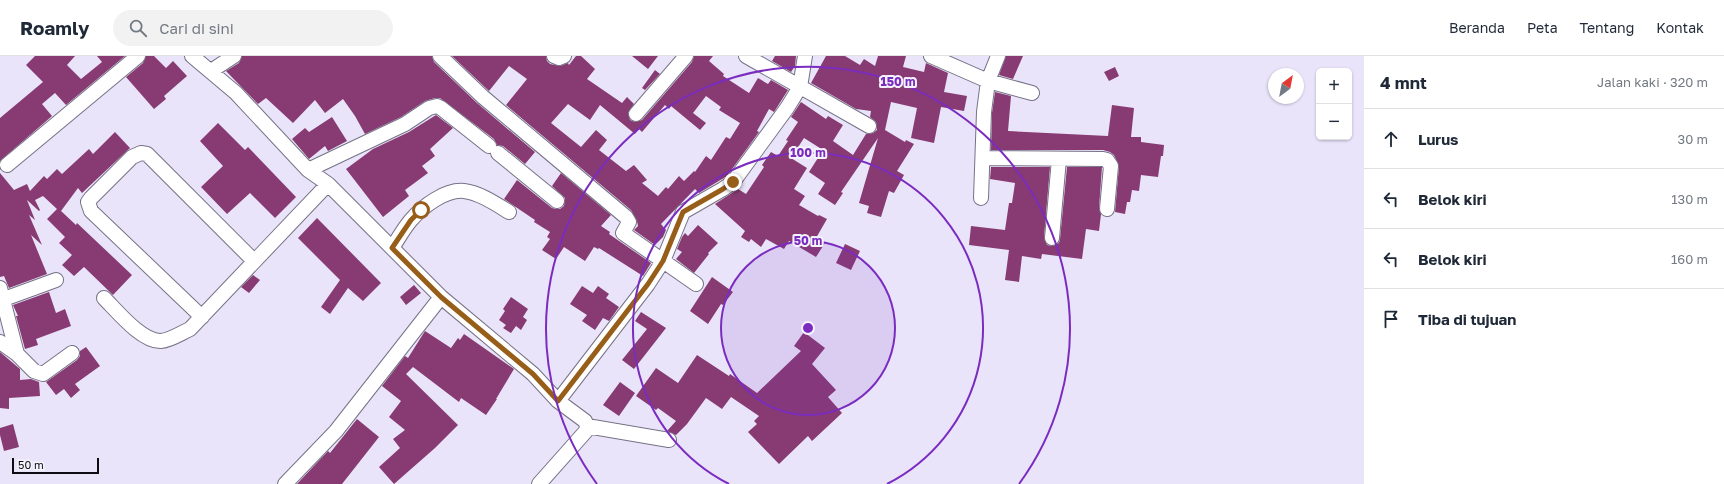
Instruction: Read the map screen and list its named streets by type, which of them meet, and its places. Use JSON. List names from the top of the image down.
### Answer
{
  "scale_bar": "50 m",
  "north": "top right",
  "page": {
    "header": "Roamly",
    "search": "Cari di sini",
    "nav": [
      "Beranda",
      "Peta",
      "Tentang",
      "Kontak"
    ],
    "heading": ["4 mnt", "Jalan kaki · 320 m"],
    "map_buttons": ["+", "−"],
    "list": [
      ["Lurus", "30 m"],
      ["Belok kiri", "130 m"],
      ["Belok kiri", "160 m"],
      "Tiba di tujuan"
    ],
    "scale": "50 m"
  },
  "rings": ["150 m", "100 m", "50 m"]
}
